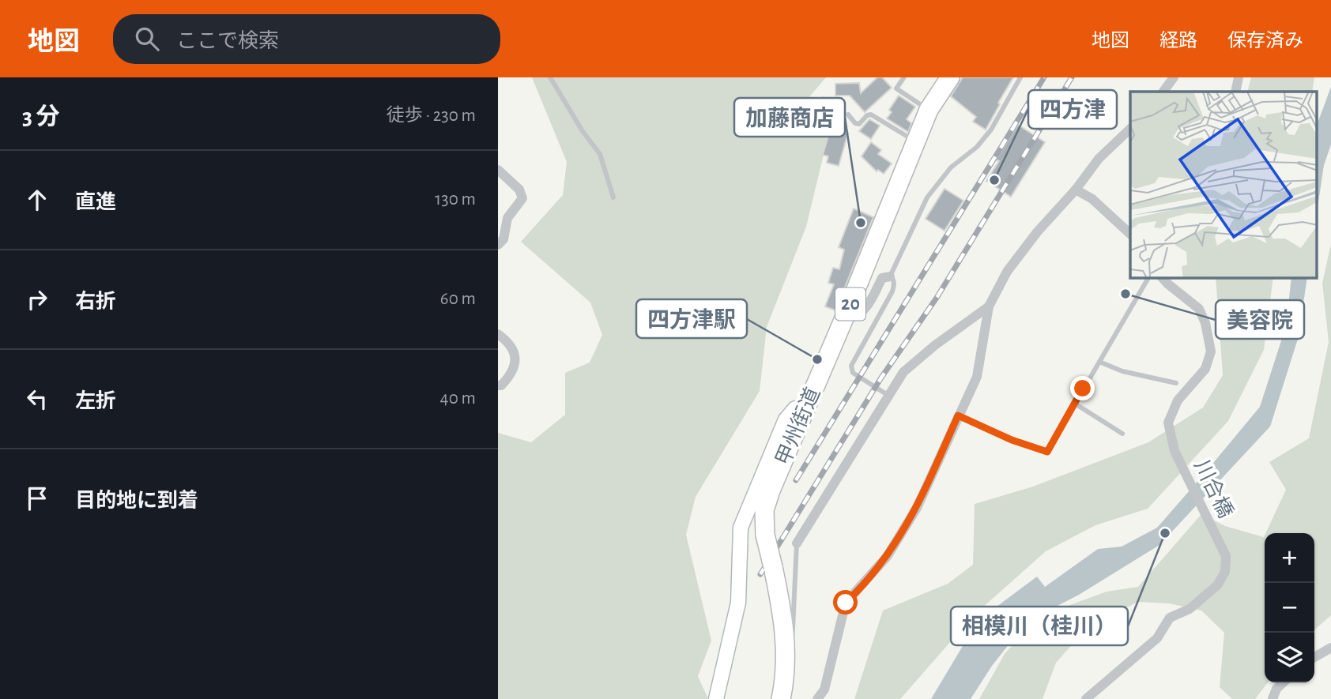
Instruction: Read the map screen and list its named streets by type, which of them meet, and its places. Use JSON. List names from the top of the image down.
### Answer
{
  "streets": {
    "highway": ["20", "甲州街道"],
    "street": ["川合橋"]
  },
  "places": [
    "四方津",
    "加藤商店",
    "美容院",
    "四方津駅",
    "相模川（桂川）"
  ],
  "page": {
    "header": "地図",
    "search": "ここで検索",
    "nav": ["地図", "経路", "保存済み"],
    "heading": ["3 分", "徒歩 · 230 m"],
    "list": [
      ["直進", "130 m"],
      ["右折", "60 m"],
      ["左折", "40 m"],
      "目的地に到着"
    ],
    "map_buttons": ["+", "−"]
  }
}
